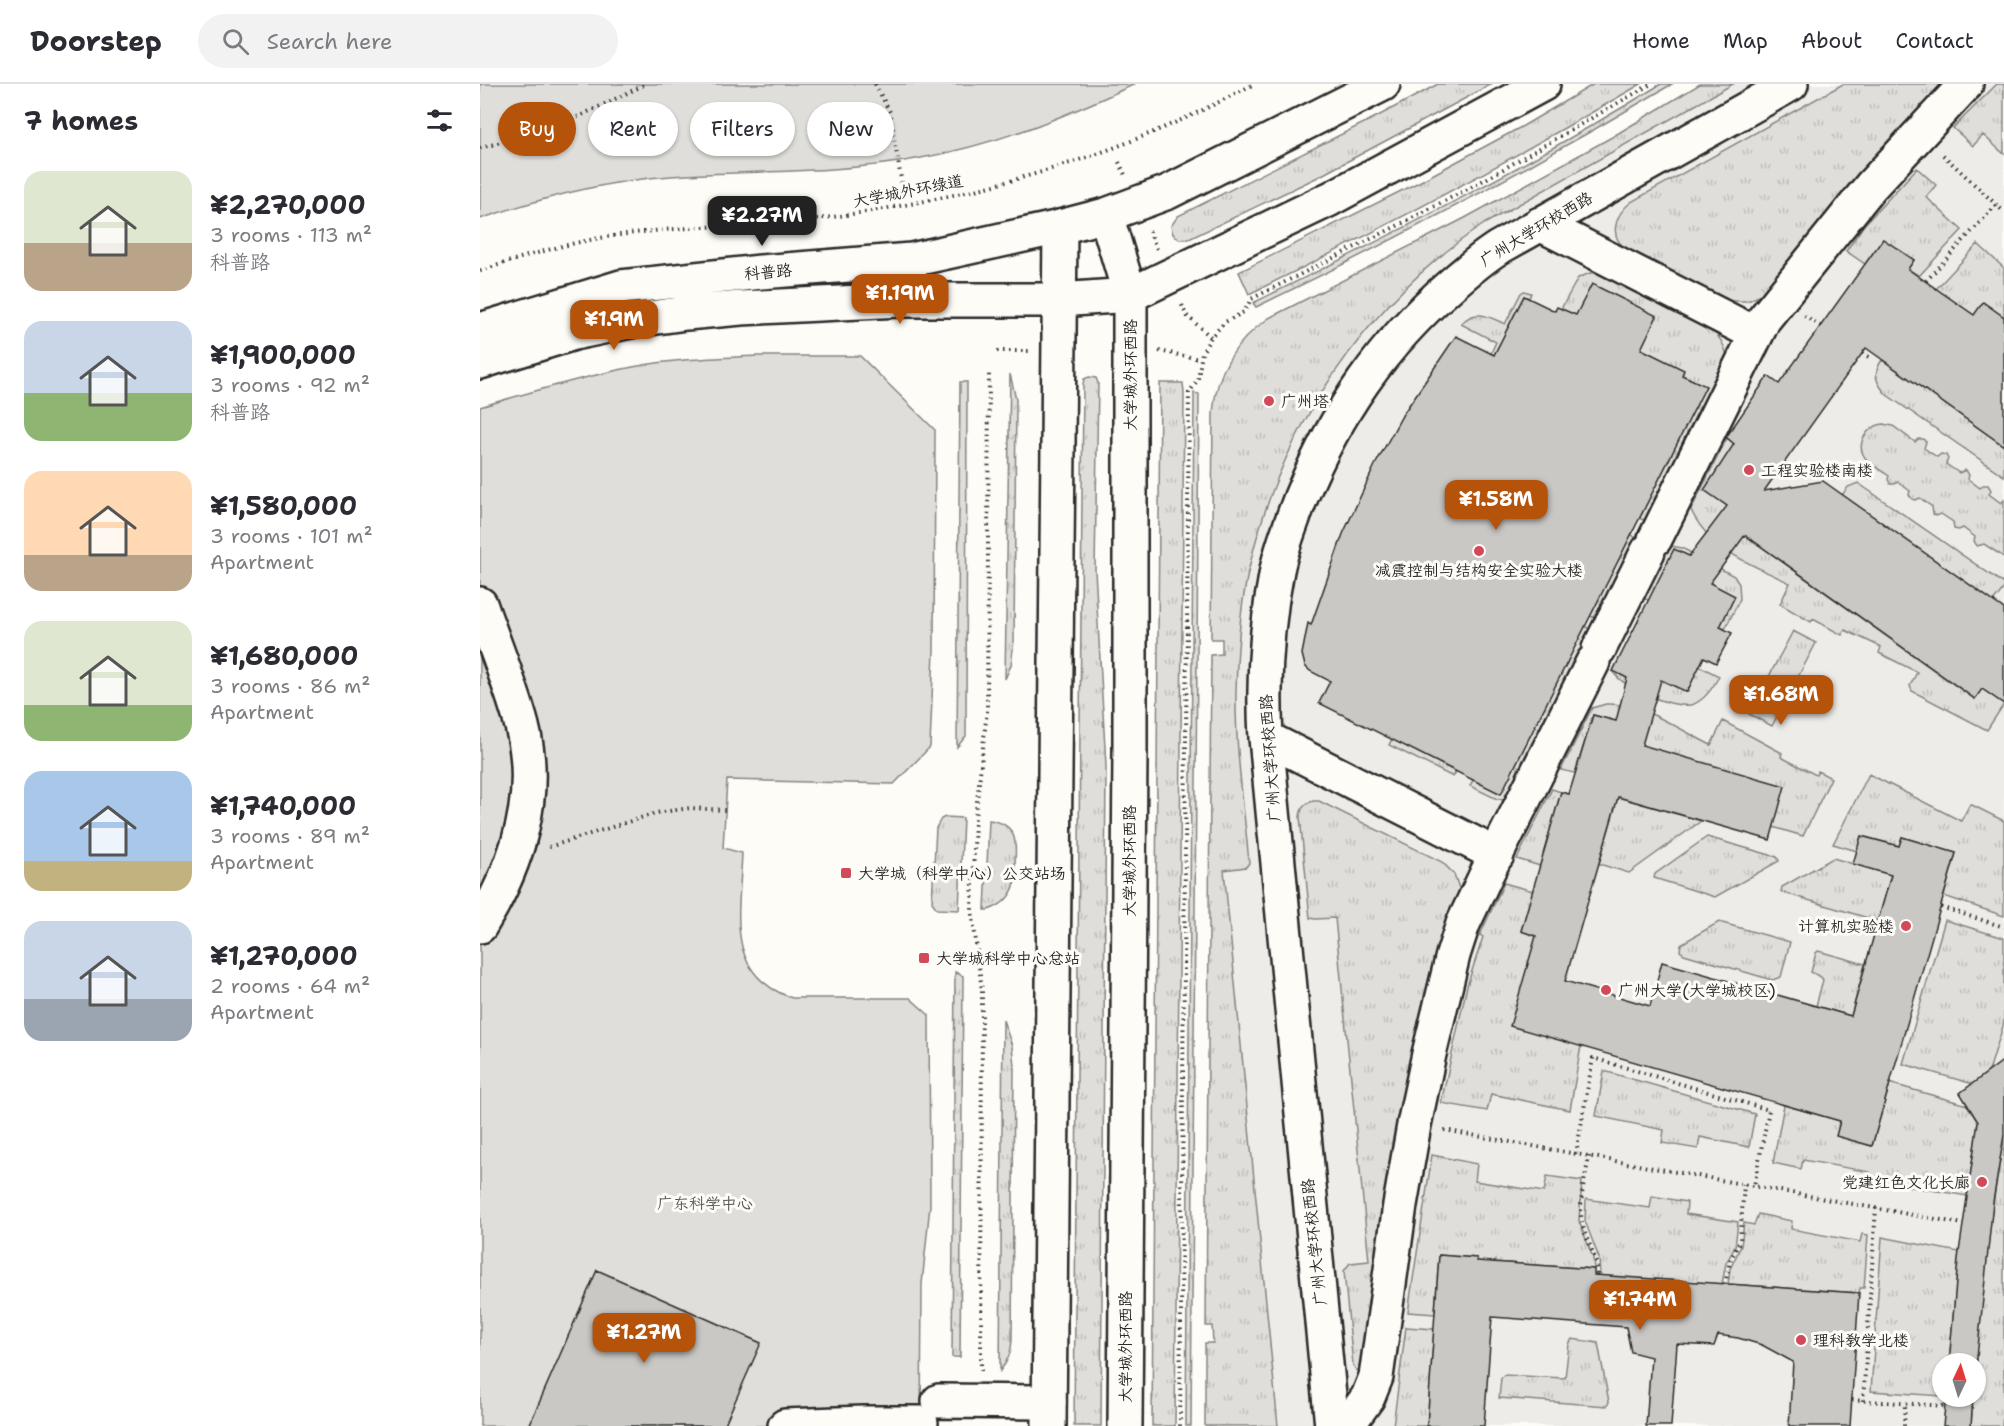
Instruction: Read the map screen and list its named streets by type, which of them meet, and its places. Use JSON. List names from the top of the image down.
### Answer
{
  "streets": {
    "main road": ["广州大学环校西路", "科普路", "大学城外环西路"],
    "path": ["大学城外环绿道"]
  },
  "crossings": [
    ["科普路", "大学城外环西路"]
  ],
  "parks": ["广东科学中心"],
  "places": {
    "other": [
      "广州塔",
      "工程实验楼南楼",
      "减震控制与结构安全实验大楼",
      "计算机实验楼",
      "广州大学(大学城校区)",
      "党建红色文化长廊",
      "理科教学北楼"
    ],
    "transit": ["大学城（科学中心）公交站场", "大学城科学中心总站"]
  },
  "north": "top",
  "page": {
    "header": "Doorstep",
    "search": "Search here",
    "nav": [
      "Home",
      "Map",
      "About",
      "Contact"
    ],
    "heading": "7 homes",
    "chip": [
      "Buy",
      "Rent",
      "Filters",
      "New"
    ],
    "list": [
      {
        "name": "¥2,270,000",
        "note": "3 rooms · 113 m² · 科普路"
      },
      {
        "name": "¥1,900,000",
        "note": "3 rooms · 92 m² · 科普路"
      },
      {
        "name": "¥1,580,000",
        "note": "3 rooms · 101 m² · Apartment"
      },
      {
        "name": "¥1,680,000",
        "note": "3 rooms · 86 m² · Apartment"
      },
      {
        "name": "¥1,740,000",
        "note": "3 rooms · 89 m² · Apartment"
      },
      {
        "name": "¥1,270,000",
        "note": "2 rooms · 64 m² · Apartment"
      }
    ],
    "price": [
      "¥2.27M",
      "¥1.19M",
      "¥1.9M",
      "¥1.58M",
      "¥1.68M",
      "¥1.74M",
      "¥1.27M"
    ]
  }
}
